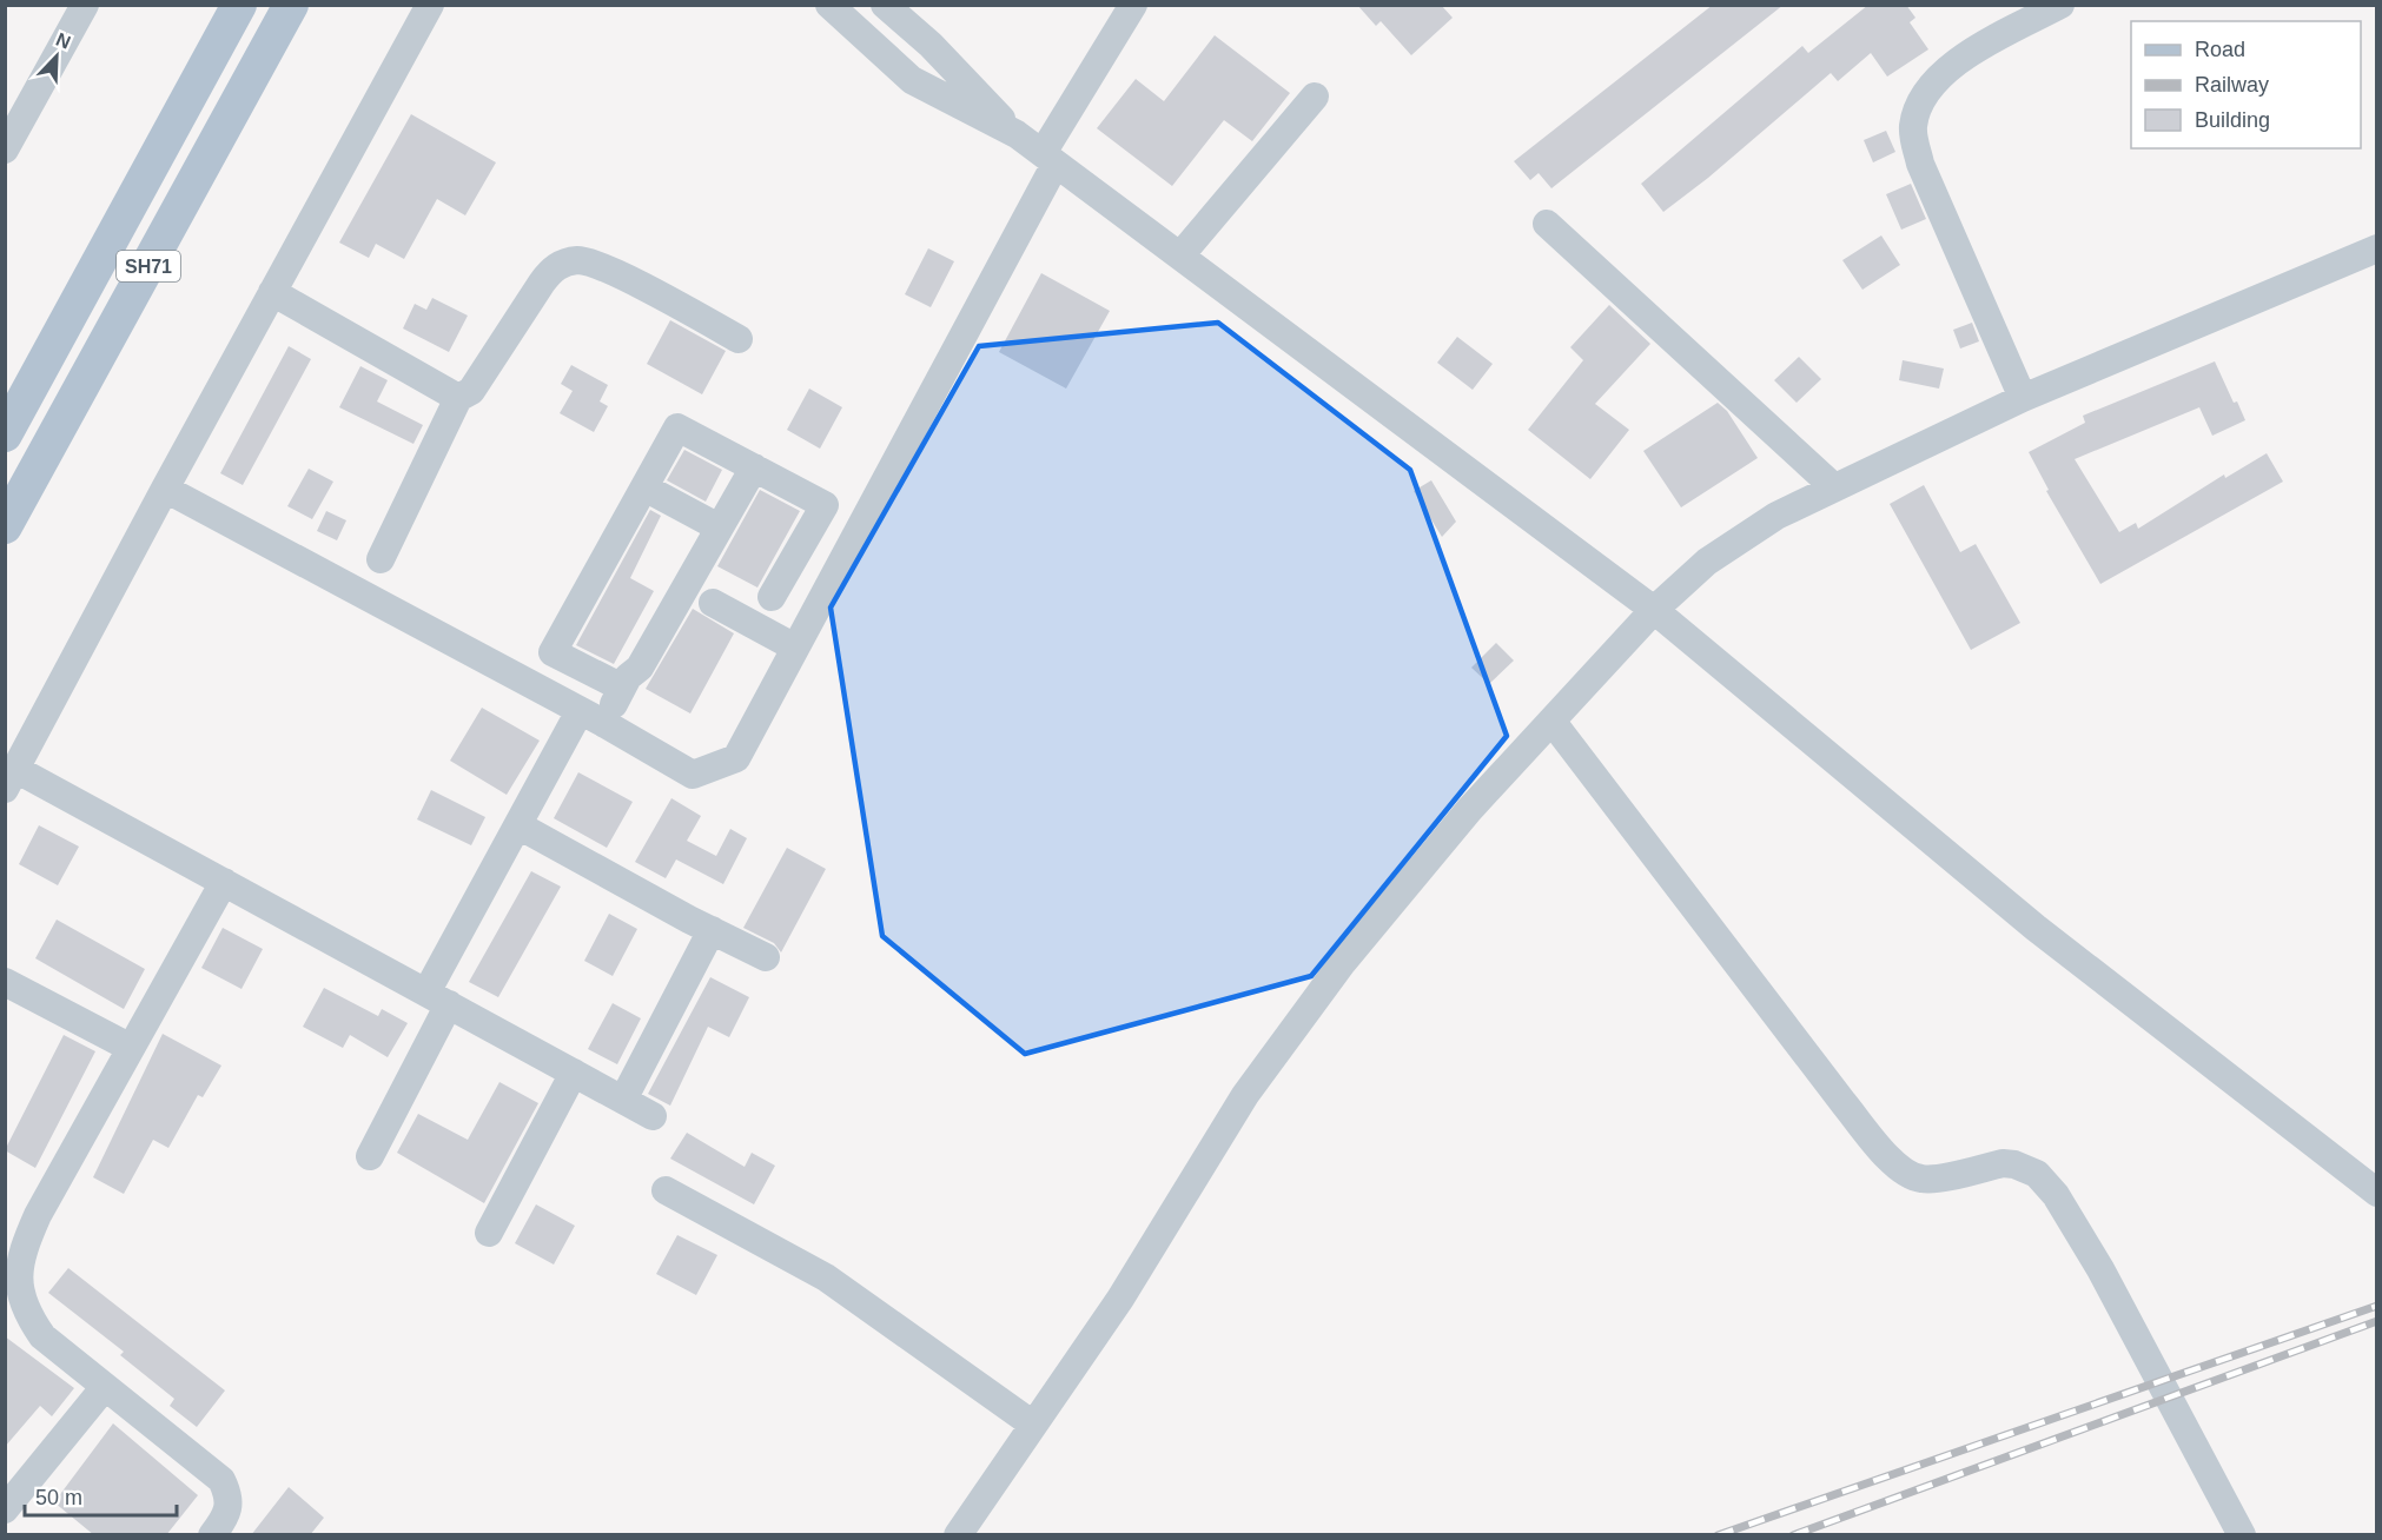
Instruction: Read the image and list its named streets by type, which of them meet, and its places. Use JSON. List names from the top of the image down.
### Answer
{
  "streets": {
    "main road": ["SH71"]
  },
  "legend": ["Road", "Railway", "Building"],
  "scale_bar": "50 m",
  "north": "top right"
}
